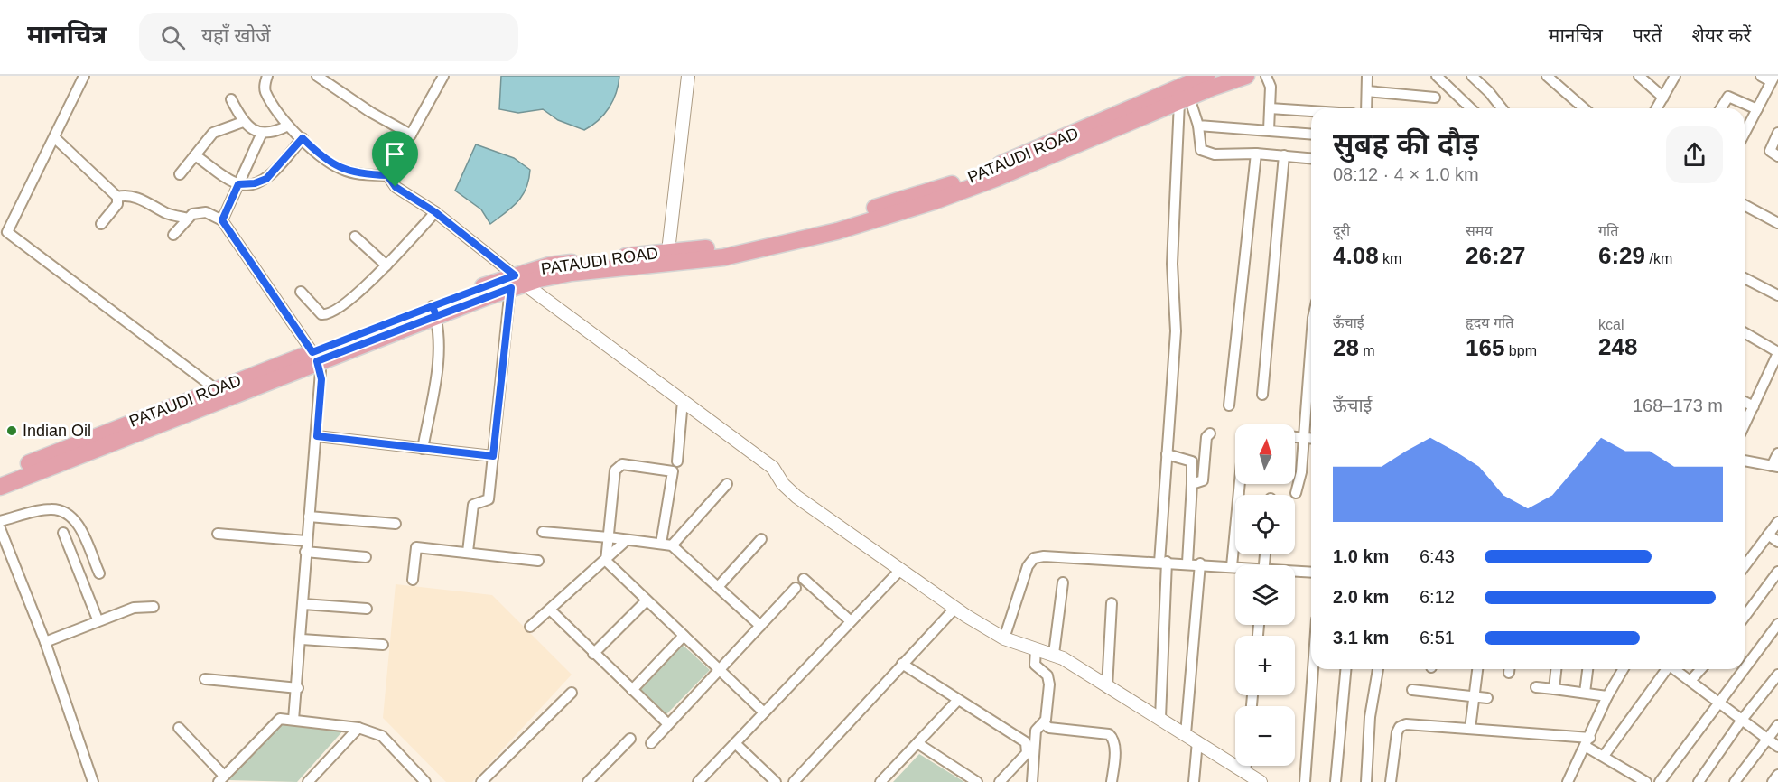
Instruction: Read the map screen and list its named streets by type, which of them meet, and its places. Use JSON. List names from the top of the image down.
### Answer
{
  "streets": {
    "main road": ["PATAUDI ROAD"]
  },
  "places": ["Indian Oil"],
  "north": "top",
  "page": {
    "header": "मानचित्र",
    "search": "यहाँ खोजें",
    "nav": ["मानचित्र", "परतें", "शेयर करें"],
    "heading": ["सुबह की दौड़", "08:12 · 4 × 1.0 km"],
    "stats": [
      ["दूरी", "4.08 km"],
      ["समय", "26:27"],
      ["गति", "6:29 /km"],
      ["ऊँचाई", "28 m"],
      ["हृदय गति", "165 bpm"],
      ["kcal", "248"]
    ],
    "chart": ["ऊँचाई", "168–173 m"],
    "map_buttons": ["+", "−"],
    "list": [
      {
        "name": "1.0 km",
        "note": "6:43"
      },
      {
        "name": "2.0 km",
        "note": "6:12"
      },
      {
        "name": "3.1 km",
        "note": "6:51"
      }
    ]
  }
}
